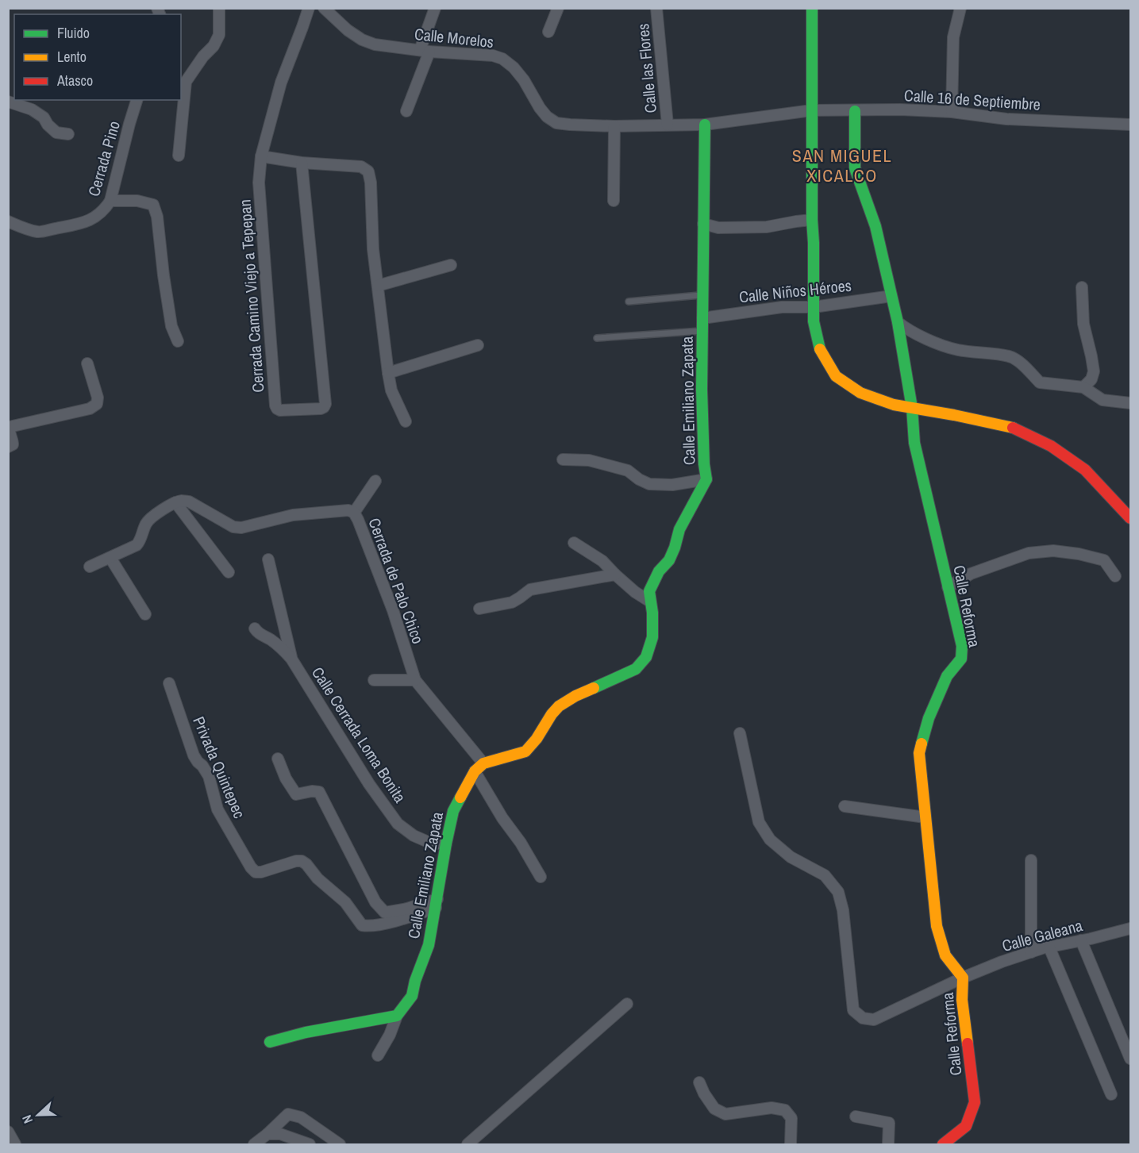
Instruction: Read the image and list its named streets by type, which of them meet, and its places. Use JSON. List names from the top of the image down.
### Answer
{
  "streets": {
    "street": [
      "Calle Morelos",
      "Calle las Flores",
      "Calle 16 de Septiembre",
      "Cerrada Pino",
      "Calle Niños Héroes",
      "Cerrada Camino Viejo a Tepepan",
      "Calle Emiliano Zapata",
      "Cerrada de Palo Chico",
      "Calle Reforma",
      "Calle Cerrada Loma Bonita",
      "Privada Quintepec",
      "Calle Galeana"
    ]
  },
  "crossings": [
    ["Calle Morelos", "Calle las Flores"],
    ["Calle Morelos", "Calle 16 de Septiembre"],
    ["Calle Morelos", "Calle Emiliano Zapata"],
    ["Calle 16 de Septiembre", "Calle Reforma"],
    ["Calle Niños Héroes", "Calle Emiliano Zapata"],
    ["Calle Niños Héroes", "Calle Reforma"],
    ["Calle Emiliano Zapata", "Cerrada de Palo Chico"],
    ["Calle Emiliano Zapata", "Calle Cerrada Loma Bonita"],
    ["Calle Emiliano Zapata", "Privada Quintepec"],
    ["Calle Reforma", "Calle Galeana"]
  ],
  "districts": ["SAN MIGUEL XICALCO"],
  "legend": ["Fluido", "Lento", "Atasco"],
  "north": "left"
}
